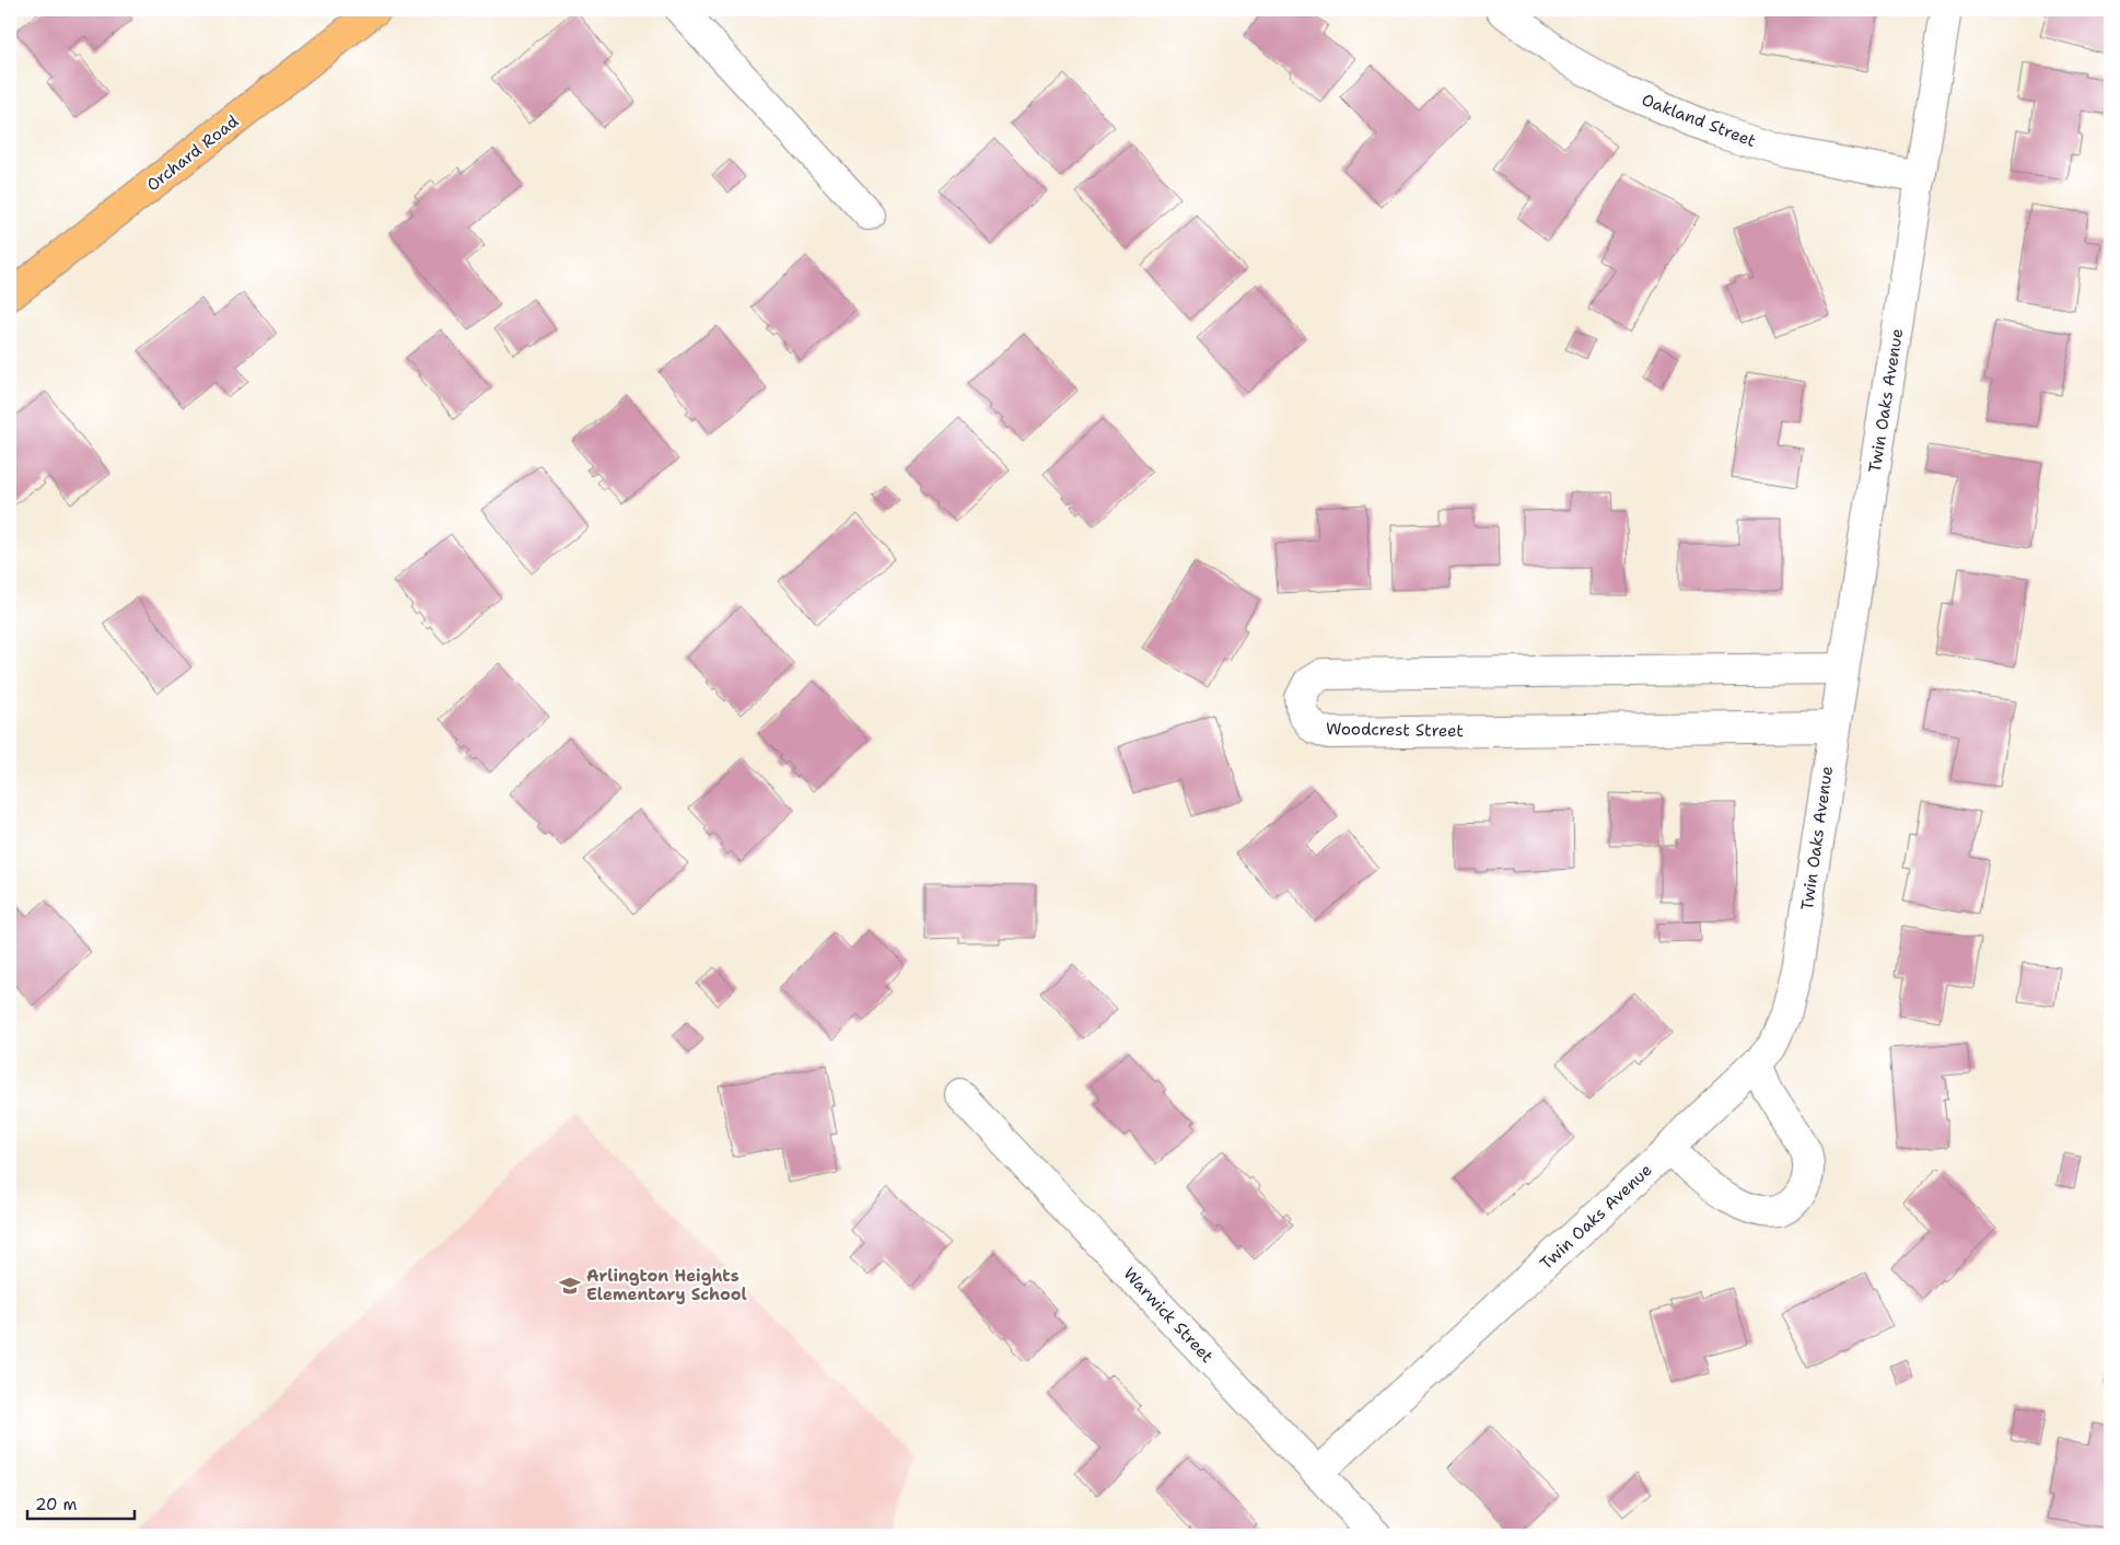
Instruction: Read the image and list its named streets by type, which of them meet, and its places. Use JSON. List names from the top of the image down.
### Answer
{
  "streets": {
    "main road": ["Orchard Road"],
    "street": [
      "Oakland Street",
      "Twin Oaks Avenue",
      "Woodcrest Street",
      "Warwick Street"
    ]
  },
  "crossings": [
    ["Oakland Street", "Twin Oaks Avenue"],
    ["Twin Oaks Avenue", "Woodcrest Street"],
    ["Twin Oaks Avenue", "Warwick Street"]
  ],
  "places": {
    "school or university": ["Arlington Heights Elementary School"]
  },
  "scale_bar": "20 m"
}
